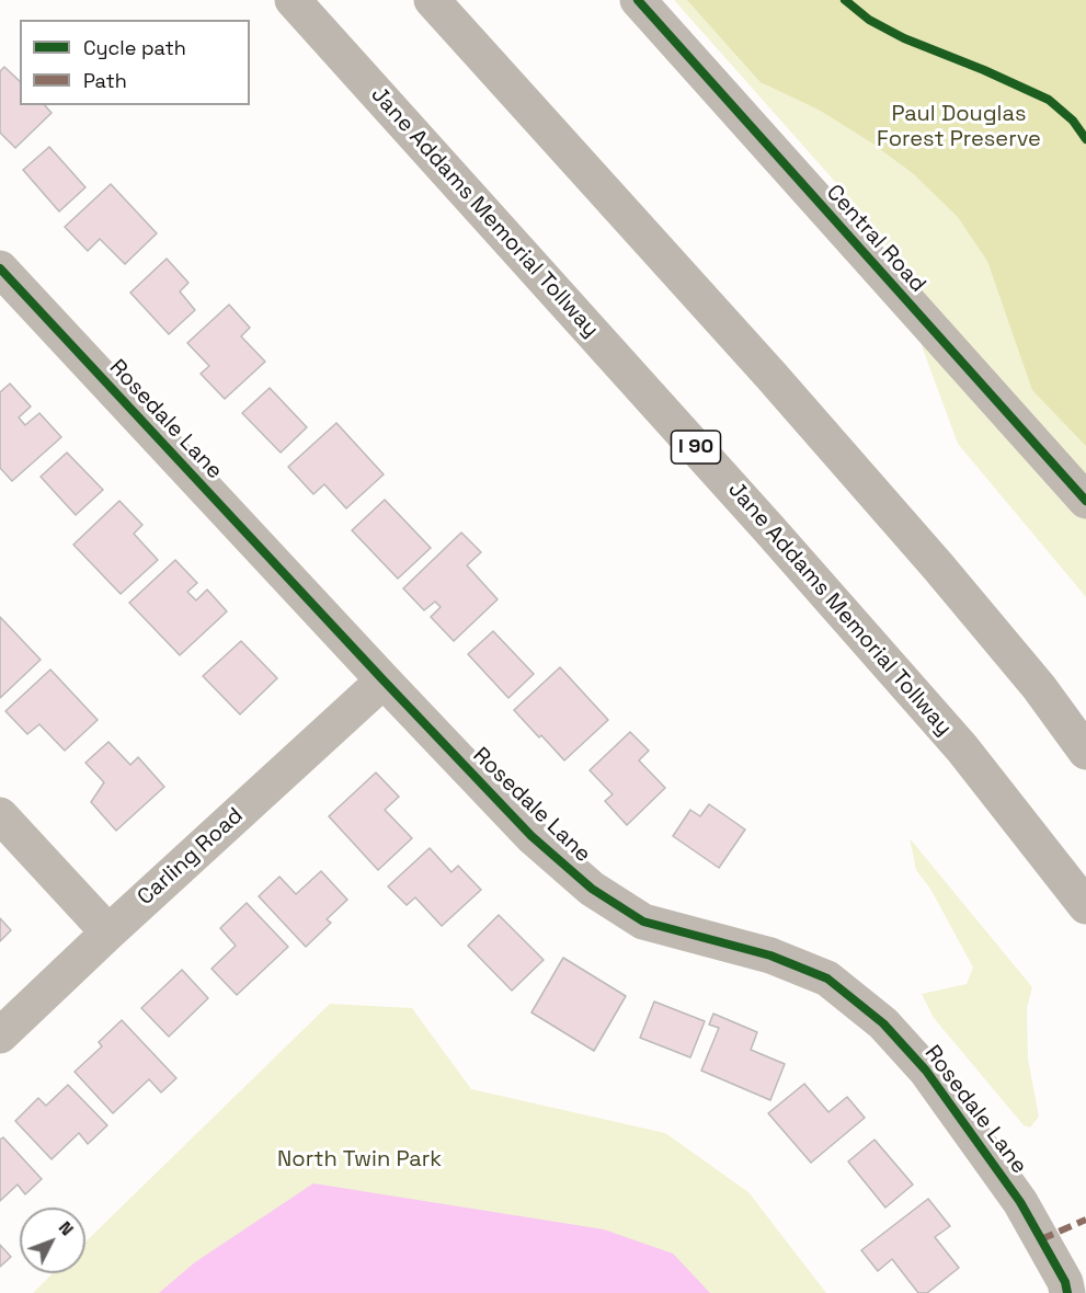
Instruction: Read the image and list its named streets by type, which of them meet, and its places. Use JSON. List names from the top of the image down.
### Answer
{
  "streets": {
    "highway": ["Jane Addams Memorial Tollway", "I 90"],
    "street": ["Central Road", "Rosedale Lane", "Carling Road"]
  },
  "crossings": [
    ["Rosedale Lane", "Carling Road"]
  ],
  "parks": ["Paul Douglas Forest Preserve", "North Twin Park"],
  "legend": ["Cycle path", "Path"],
  "north": "top right"
}
